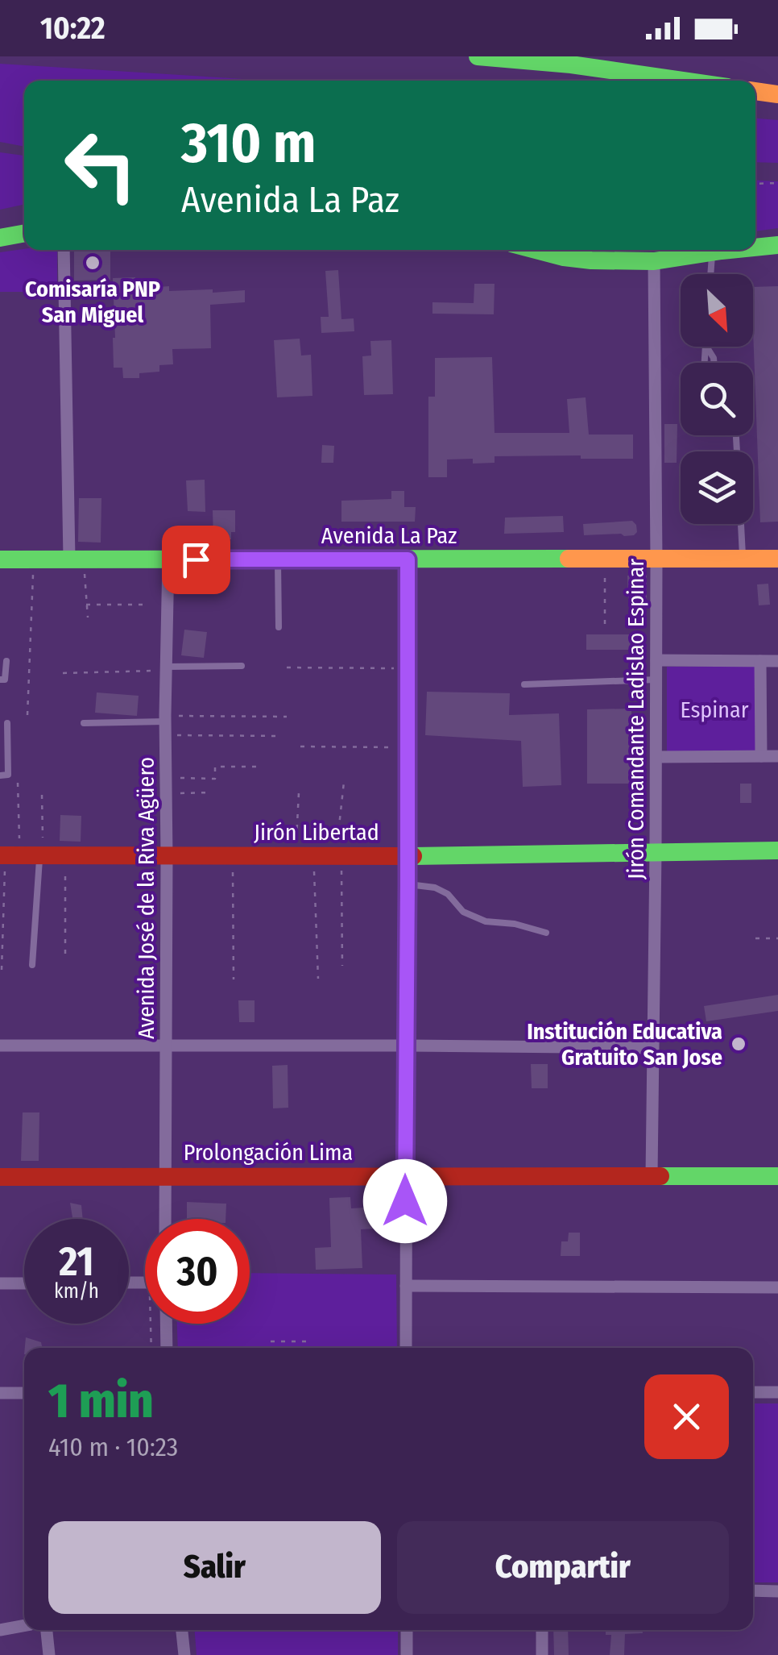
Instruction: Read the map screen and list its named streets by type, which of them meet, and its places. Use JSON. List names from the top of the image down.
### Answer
{
  "streets": {
    "main road": ["Avenida La Paz", "Jirón Libertad", "Prolongación Lima"],
    "street": ["Jirón Comandante Ladislao Espinar", "Avenida José de la Riva Agüero"]
  },
  "crossings": [
    ["Avenida La Paz", "Jirón Comandante Ladislao Espinar"],
    ["Avenida La Paz", "Avenida José de la Riva Agüero"],
    ["Jirón Comandante Ladislao Espinar", "Jirón Libertad"],
    ["Jirón Comandante Ladislao Espinar", "Prolongación Lima"],
    ["Jirón Libertad", "Avenida José de la Riva Agüero"],
    ["Avenida José de la Riva Agüero", "Prolongación Lima"]
  ],
  "parks": ["Espinar"],
  "places": ["Comisaría PNP San Miguel", "Institución Educativa Gratuito San Jose"],
  "north": "bottom right",
  "page": {
    "status": "10:22",
    "turn": ["310 m", "Avenida La Paz"],
    "speed": "21 km/h",
    "limit": "30",
    "heading": ["1 min", "410 m · 10:23"],
    "buttons": ["Salir", "Compartir"]
  }
}
